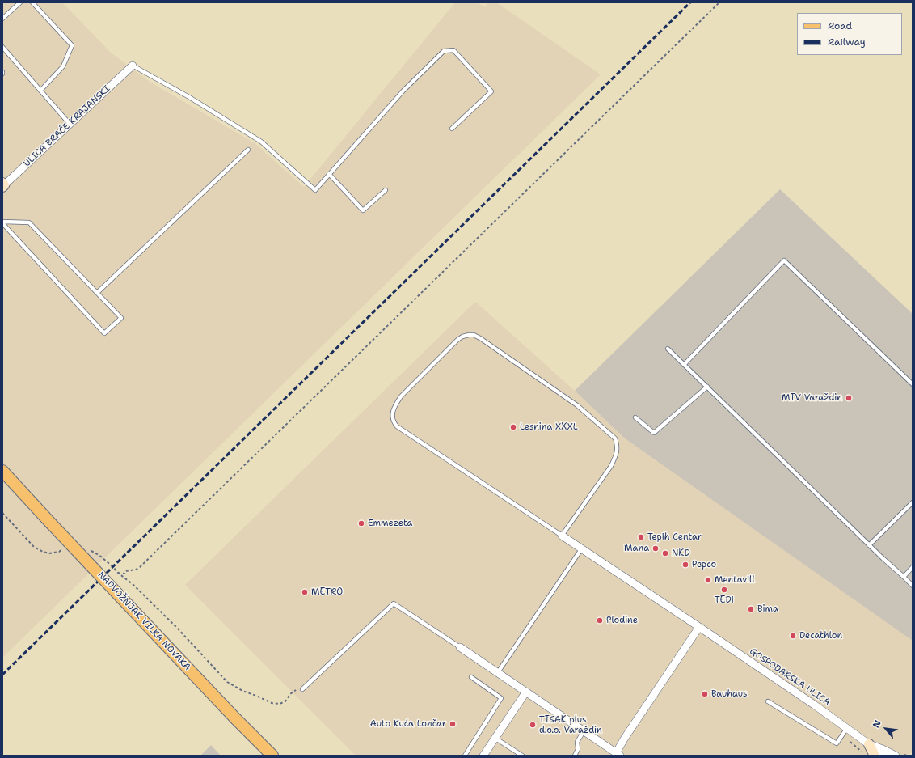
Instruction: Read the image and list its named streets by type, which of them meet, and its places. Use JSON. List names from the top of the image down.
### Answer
{
  "streets": {
    "main road": ["NADVOŽNJAK VILKA NOVAKA"],
    "street": ["ULICA BRAĆE KRAJANSKI", "GOSPODARSKA ULICA"]
  },
  "places": [
    "MIV Varaždin",
    "Lesnina XXXL",
    "Emmezeta",
    "Tepih Centar",
    "Mana",
    "NKD",
    "Pepco",
    "Mentavill",
    "TEDi",
    "METRO",
    "Bima",
    "Plodine",
    "Decathlon",
    "Bauhaus",
    "Auto Kuća Lončar",
    "TISAK plus d.o.o. Varaždin"
  ],
  "legend": ["Road", "Railway"],
  "north": "top left"
}
